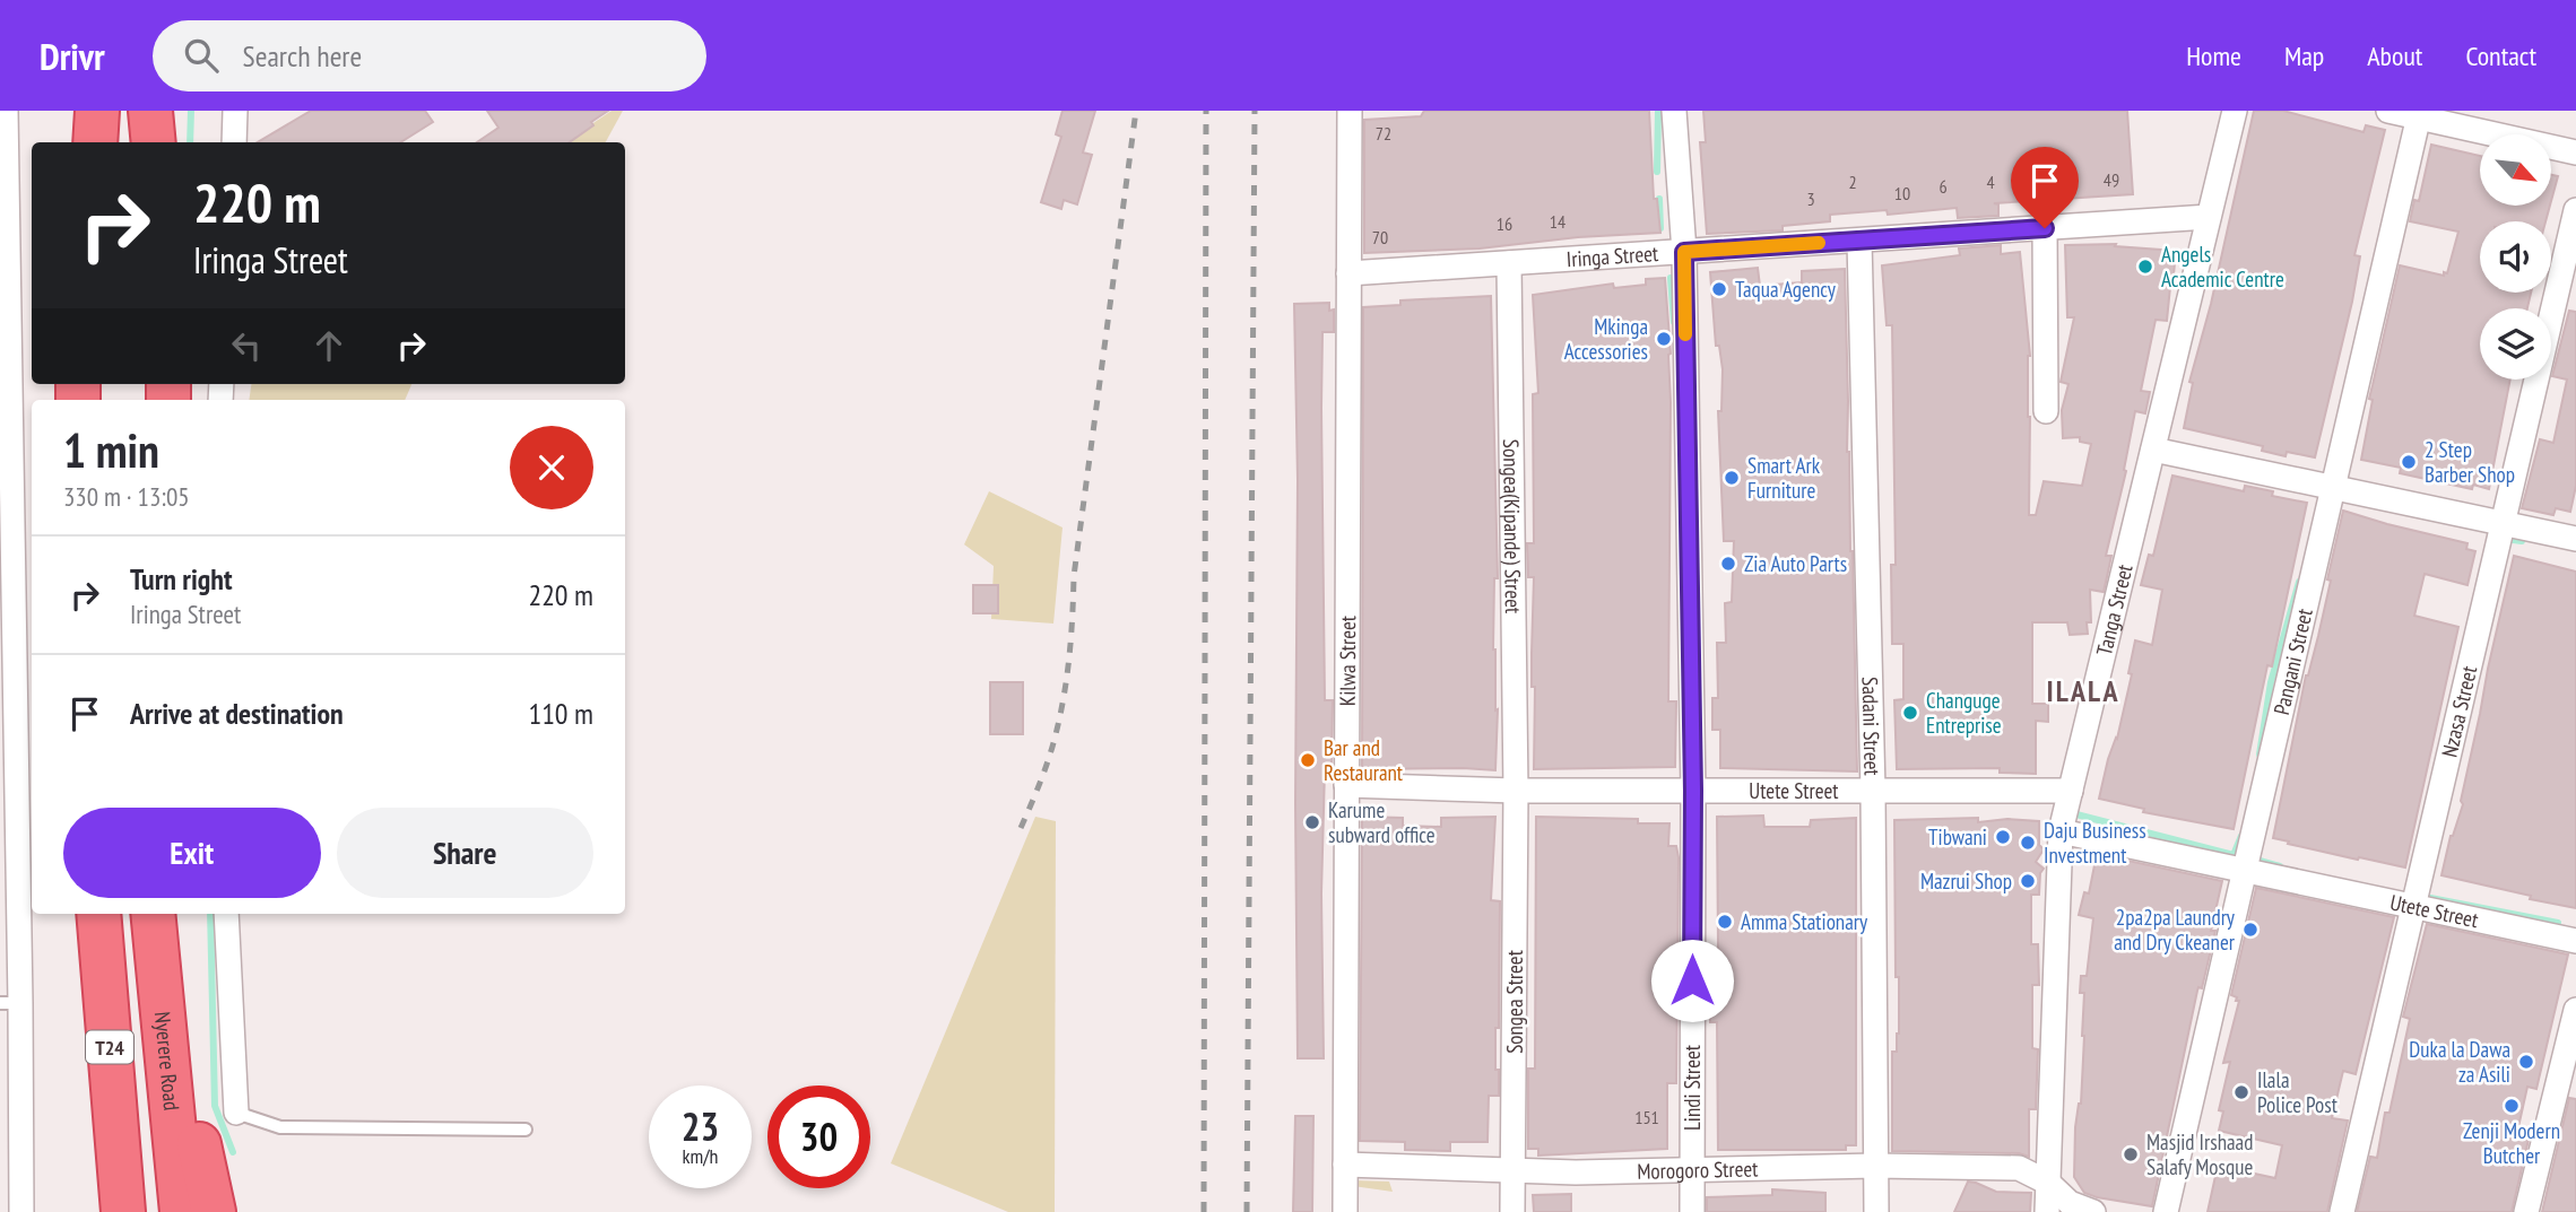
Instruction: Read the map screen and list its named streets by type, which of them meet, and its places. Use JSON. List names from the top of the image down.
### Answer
{
  "streets": {
    "highway": ["T24", "Nyerere Road"],
    "street": [
      "Iringa Street",
      "Songea(Kipande) Street",
      "Tanga Street",
      "Pangani Street",
      "Kilwa Street",
      "Nzasa Street",
      "Sadani Street",
      "Utete Street",
      "Songea Street",
      "Lindi Street",
      "Morogoro Street"
    ]
  },
  "crossings": [
    ["Iringa Street", "Songea(Kipande) Street"],
    ["Iringa Street", "Tanga Street"],
    ["Iringa Street", "Kilwa Street"],
    ["Iringa Street", "Sadani Street"],
    ["Iringa Street", "Lindi Street"],
    ["Songea(Kipande) Street", "Utete Street"],
    ["Songea(Kipande) Street", "Songea Street"],
    ["Tanga Street", "Utete Street"],
    ["Tanga Street", "Morogoro Street"],
    ["Pangani Street", "Utete Street"],
    ["Kilwa Street", "Utete Street"],
    ["Kilwa Street", "Morogoro Street"],
    ["Nzasa Street", "Utete Street"],
    ["Sadani Street", "Utete Street"],
    ["Sadani Street", "Morogoro Street"],
    ["Utete Street", "Songea Street"],
    ["Utete Street", "Lindi Street"],
    ["Songea Street", "Morogoro Street"],
    ["Lindi Street", "Morogoro Street"]
  ],
  "districts": ["ILALA"],
  "places": [
    "Angels Academic Centre",
    "Taqua Agency",
    "Mkinga Accessories",
    "2 Step Barber Shop",
    "Smart Ark Furniture",
    "Zia Auto Parts",
    "Changuge Entreprise",
    "Bar and Restaurant",
    "Karume subward office",
    "Tibwani",
    "Daju Business Investment",
    "Mazrui Shop",
    "Amma Stationary",
    "2pa2pa Laundry and Dry Ckeaner",
    "Duka la Dawa za Asili",
    "Ilala Police Post",
    "Zenji Modern Butcher",
    "Masjid Irshaad Salafy Mosque"
  ],
  "house_numbers": [
    "72",
    "49",
    "2",
    "4",
    "6",
    "10",
    "3",
    "14",
    "16",
    "70",
    "151"
  ],
  "north": "bottom right",
  "page": {
    "header": "Drivr",
    "search": "Search here",
    "nav": [
      "Home",
      "Map",
      "About",
      "Contact"
    ],
    "turn": ["220 m", "Iringa Street"],
    "heading": ["1 min", "330 m · 13:05"],
    "list": [
      {
        "name": "Turn right",
        "note": "Iringa Street",
        "value": "220 m"
      },
      {
        "name": "Arrive at destination",
        "value": "110 m"
      }
    ],
    "buttons": ["Exit", "Share"],
    "speed": "23 km/h",
    "limit": "30"
  }
}
